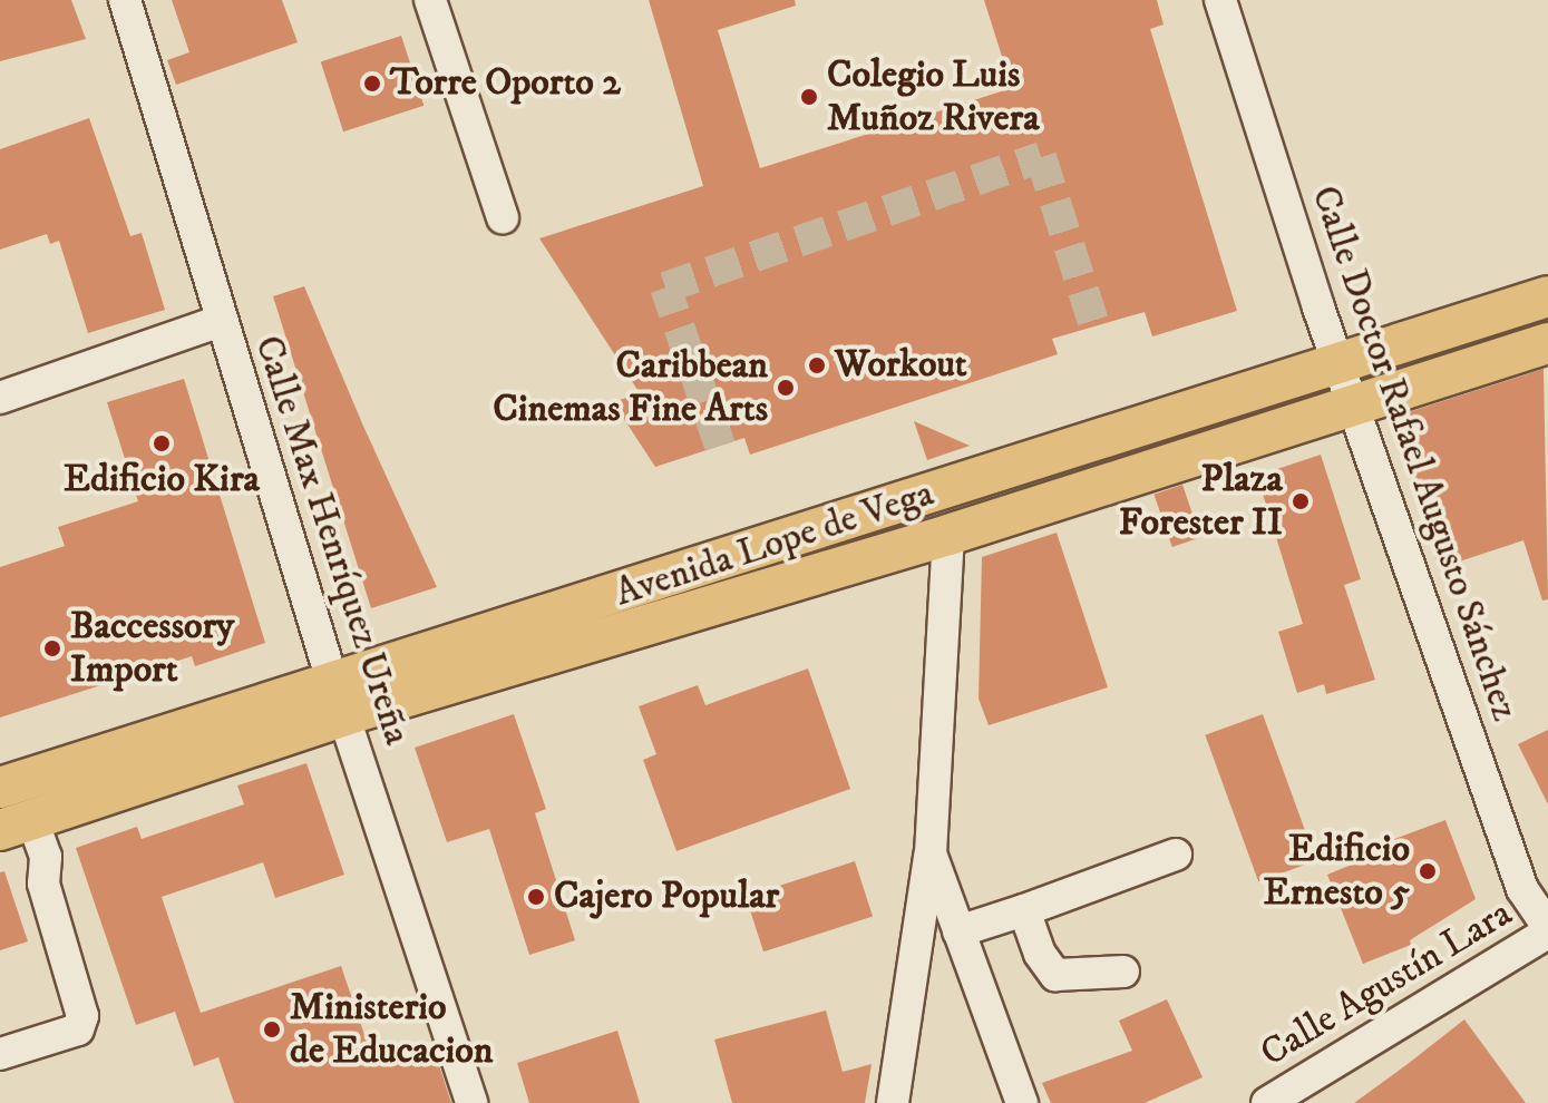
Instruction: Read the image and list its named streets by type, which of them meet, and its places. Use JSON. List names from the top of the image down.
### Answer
{
  "streets": {
    "main road": ["Avenida Lope de Vega"],
    "street": ["Calle Doctor Rafael Augusto Sánchez", "Calle Max Henríquez Ureña", "Calle Agustín Lara"]
  },
  "crossings": [
    ["Calle Doctor Rafael Augusto Sánchez", "Avenida Lope de Vega"],
    ["Calle Doctor Rafael Augusto Sánchez", "Calle Agustín Lara"],
    ["Calle Max Henríquez Ureña", "Avenida Lope de Vega"]
  ],
  "places": [
    "Torre Oporto 2",
    "Colegio Luis Muñoz Rivera",
    "Workout",
    "Caribbean Cinemas Fine Arts",
    "Edificio Kira",
    "Plaza Forester II",
    "Baccessory Import",
    "Edificio Ernesto 5",
    "Cajero Popular",
    "Ministerio de Educacion"
  ]
}
